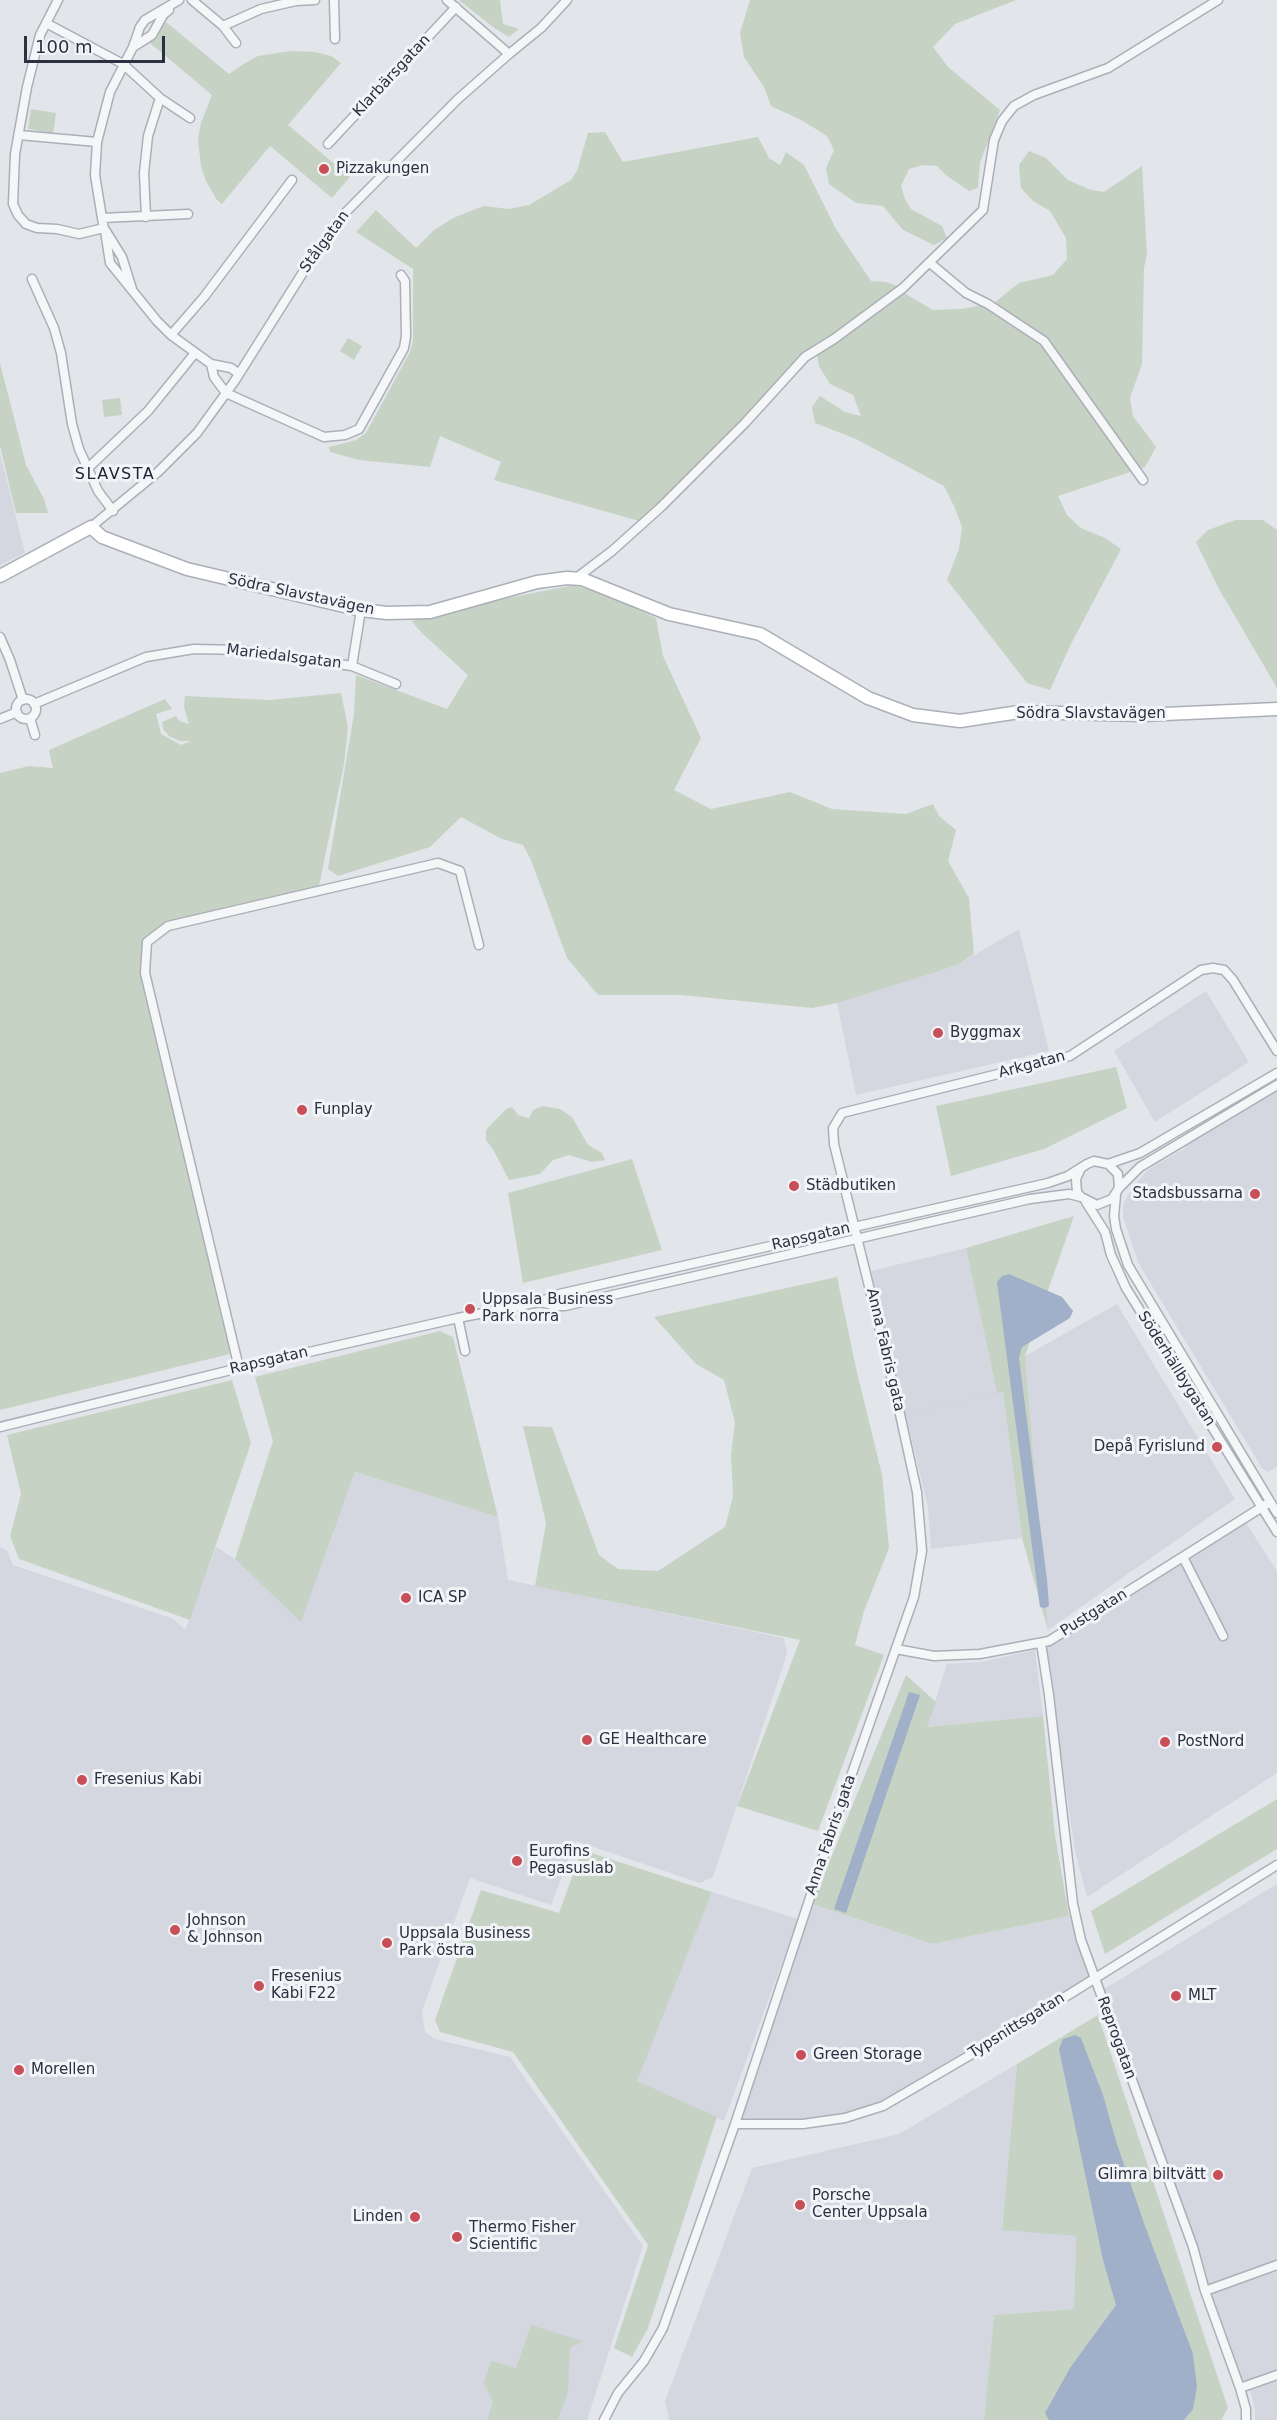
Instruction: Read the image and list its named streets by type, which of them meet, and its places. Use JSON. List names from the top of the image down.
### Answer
{
  "streets": {
    "street": [
      "Klarbärsgatan",
      "Stålgatan",
      "Södra Slavstavägen",
      "Mariedalsgatan",
      "Arkgatan",
      "Rapsgatan",
      "Anna Fabris gata",
      "Söderhällbygatan",
      "Pustgatan",
      "Typsnittsgatan",
      "Reprogatan"
    ]
  },
  "crossings": [
    ["Stålgatan", "Södra Slavstavägen"],
    ["Arkgatan", "Rapsgatan"],
    ["Arkgatan", "Anna Fabris gata"],
    ["Rapsgatan", "Anna Fabris gata"],
    ["Rapsgatan", "Söderhällbygatan"],
    ["Anna Fabris gata", "Pustgatan"],
    ["Anna Fabris gata", "Typsnittsgatan"],
    ["Söderhällbygatan", "Pustgatan"],
    ["Pustgatan", "Reprogatan"],
    ["Typsnittsgatan", "Reprogatan"]
  ],
  "districts": ["SLAVSTA"],
  "places": [
    "Pizzakungen",
    "Byggmax",
    "Funplay",
    "Städbutiken",
    "Stadsbussarna",
    "Uppsala Business Park norra",
    "Depå Fyrislund",
    "ICA SP",
    "GE Healthcare",
    "PostNord",
    "Fresenius Kabi",
    "Eurofins Pegasuslab",
    "Johnson & Johnson",
    "Uppsala Business Park östra",
    "Fresenius Kabi F22",
    "MLT",
    "Green Storage",
    "Morellen",
    "Glimra biltvätt",
    "Porsche Center Uppsala",
    "Linden",
    "Thermo Fisher Scientific"
  ],
  "scale_bar": "100 m"
}
